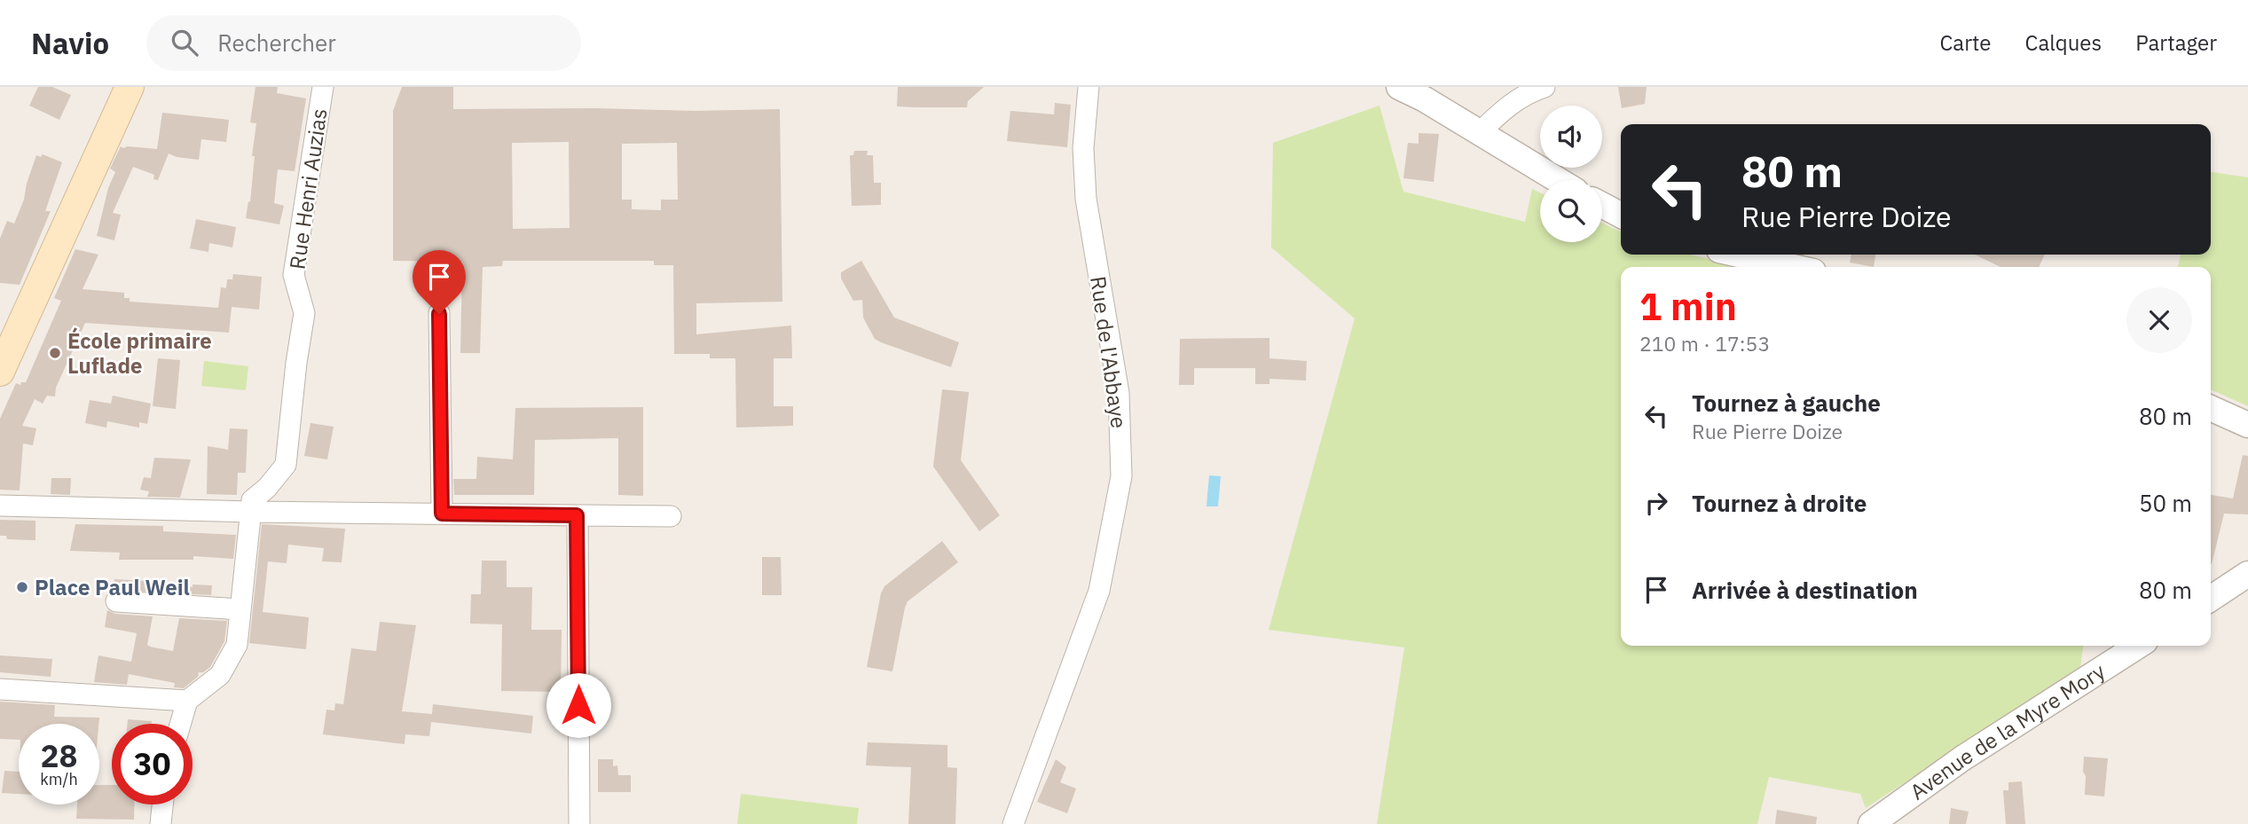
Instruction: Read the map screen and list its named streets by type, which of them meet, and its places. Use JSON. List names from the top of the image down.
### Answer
{
  "streets": {
    "street": ["Rue Henri Auzias", "Rue de l'Abbaye", "Avenue de la Myre Mory"]
  },
  "places": ["École primaire Luflade", "Place Paul Weil"],
  "page": {
    "header": "Navio",
    "search": "Rechercher",
    "nav": ["Carte", "Calques", "Partager"],
    "turn": ["80 m", "Rue Pierre Doize"],
    "heading": ["1 min", "210 m · 17:53"],
    "list": [
      {
        "name": "Tournez à gauche",
        "note": "Rue Pierre Doize",
        "value": "80 m"
      },
      {
        "name": "Tournez à droite",
        "value": "50 m"
      },
      {
        "name": "Arrivée à destination",
        "value": "80 m"
      }
    ],
    "speed": "28 km/h",
    "limit": "30"
  }
}
